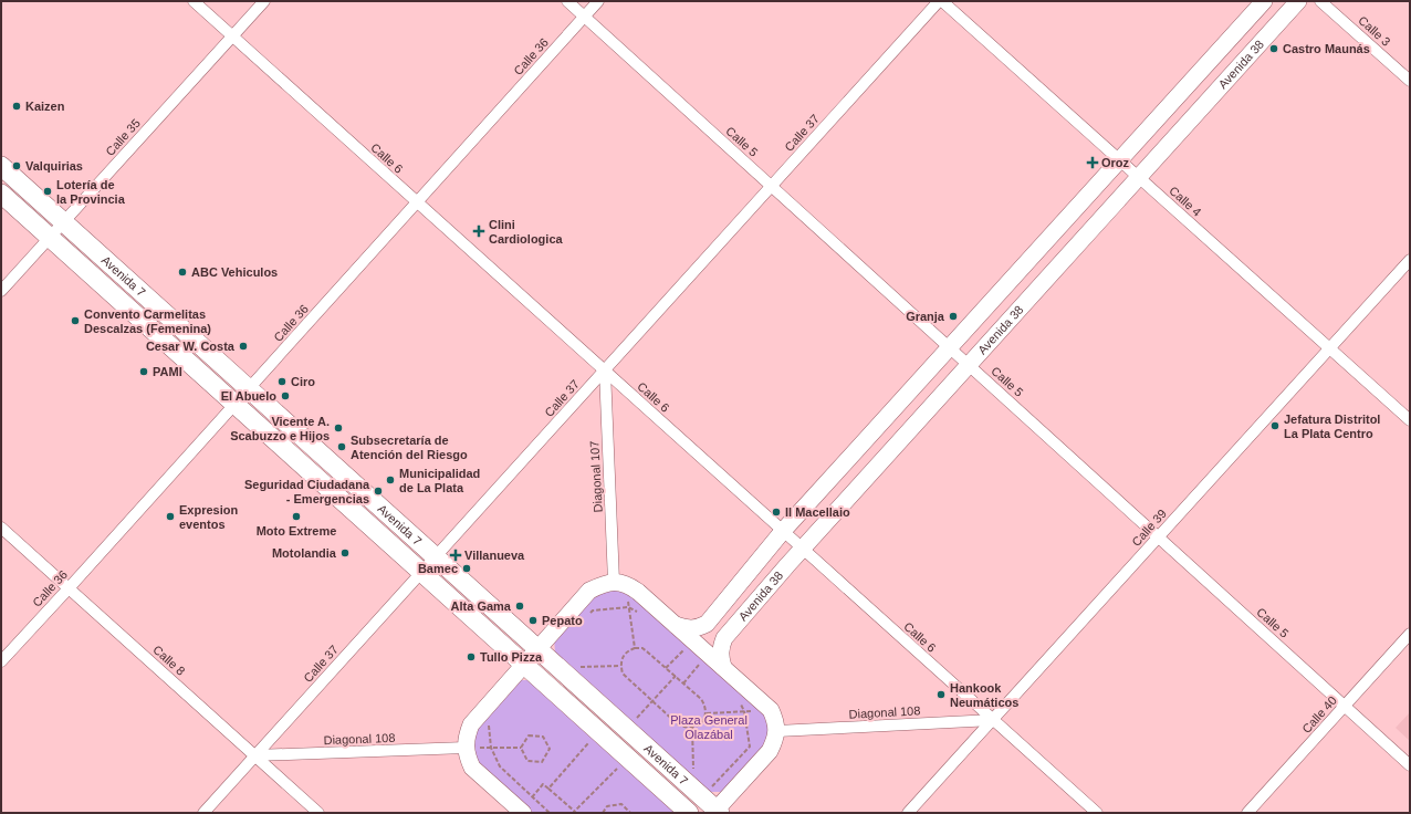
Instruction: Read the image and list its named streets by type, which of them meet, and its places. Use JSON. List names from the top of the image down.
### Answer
{
  "streets": {
    "main road": ["Avenida 38", "Avenida 7"],
    "street": [
      "Calle 3",
      "Calle 36",
      "Calle 37",
      "Calle 35",
      "Calle 5",
      "Calle 6",
      "Calle 4",
      "Diagonal 107",
      "Calle 39",
      "Calle 8",
      "Diagonal 108",
      "Calle 40"
    ]
  },
  "crossings": [
    ["Calle 36", "Calle 5"],
    ["Calle 36", "Calle 6"],
    ["Calle 36", "Avenida 7"],
    ["Calle 36", "Calle 8"],
    ["Avenida 38", "Calle 5"],
    ["Avenida 38", "Calle 6"],
    ["Avenida 38", "Calle 4"],
    ["Calle 37", "Calle 5"],
    ["Calle 37", "Calle 6"],
    ["Calle 37", "Calle 4"],
    ["Calle 37", "Avenida 7"],
    ["Calle 37", "Diagonal 107"],
    ["Calle 37", "Calle 8"],
    ["Calle 37", "Diagonal 108"],
    ["Calle 35", "Calle 6"],
    ["Calle 35", "Avenida 7"],
    ["Calle 5", "Calle 39"],
    ["Calle 5", "Calle 40"],
    ["Calle 6", "Diagonal 107"],
    ["Calle 6", "Calle 39"],
    ["Calle 6", "Diagonal 108"],
    ["Calle 4", "Calle 39"],
    ["Calle 39", "Diagonal 108"],
    ["Calle 8", "Diagonal 108"]
  ],
  "parks": ["Plaza General Olazábal"],
  "places": {
    "other": [
      "Castro Maunás",
      "Kaizen",
      "Valquirias",
      "Lotería de la Provincia",
      "ABC Vehiculos",
      "Granja",
      "Convento Carmelitas Descalzas (Femenina)",
      "Cesar W. Costa",
      "PAMI",
      "Ciro",
      "El Abuelo",
      "Jefatura Distritol La Plata Centro",
      "Vicente A. Scabuzzo e Hijos",
      "Subsecretaría de Atención del Riesgo",
      "Municipalidad de La Plata",
      "Seguridad Ciudadana - Emergencias",
      "Il Macellaio",
      "Expresion eventos",
      "Moto Extreme",
      "Motolandia",
      "Bamec",
      "Alta Gama",
      "Pepato",
      "Tullo Pizza",
      "Hankook Neumáticos"
    ],
    "health": ["Oroz", "Clini Cardiologica", "Villanueva"]
  }
}
